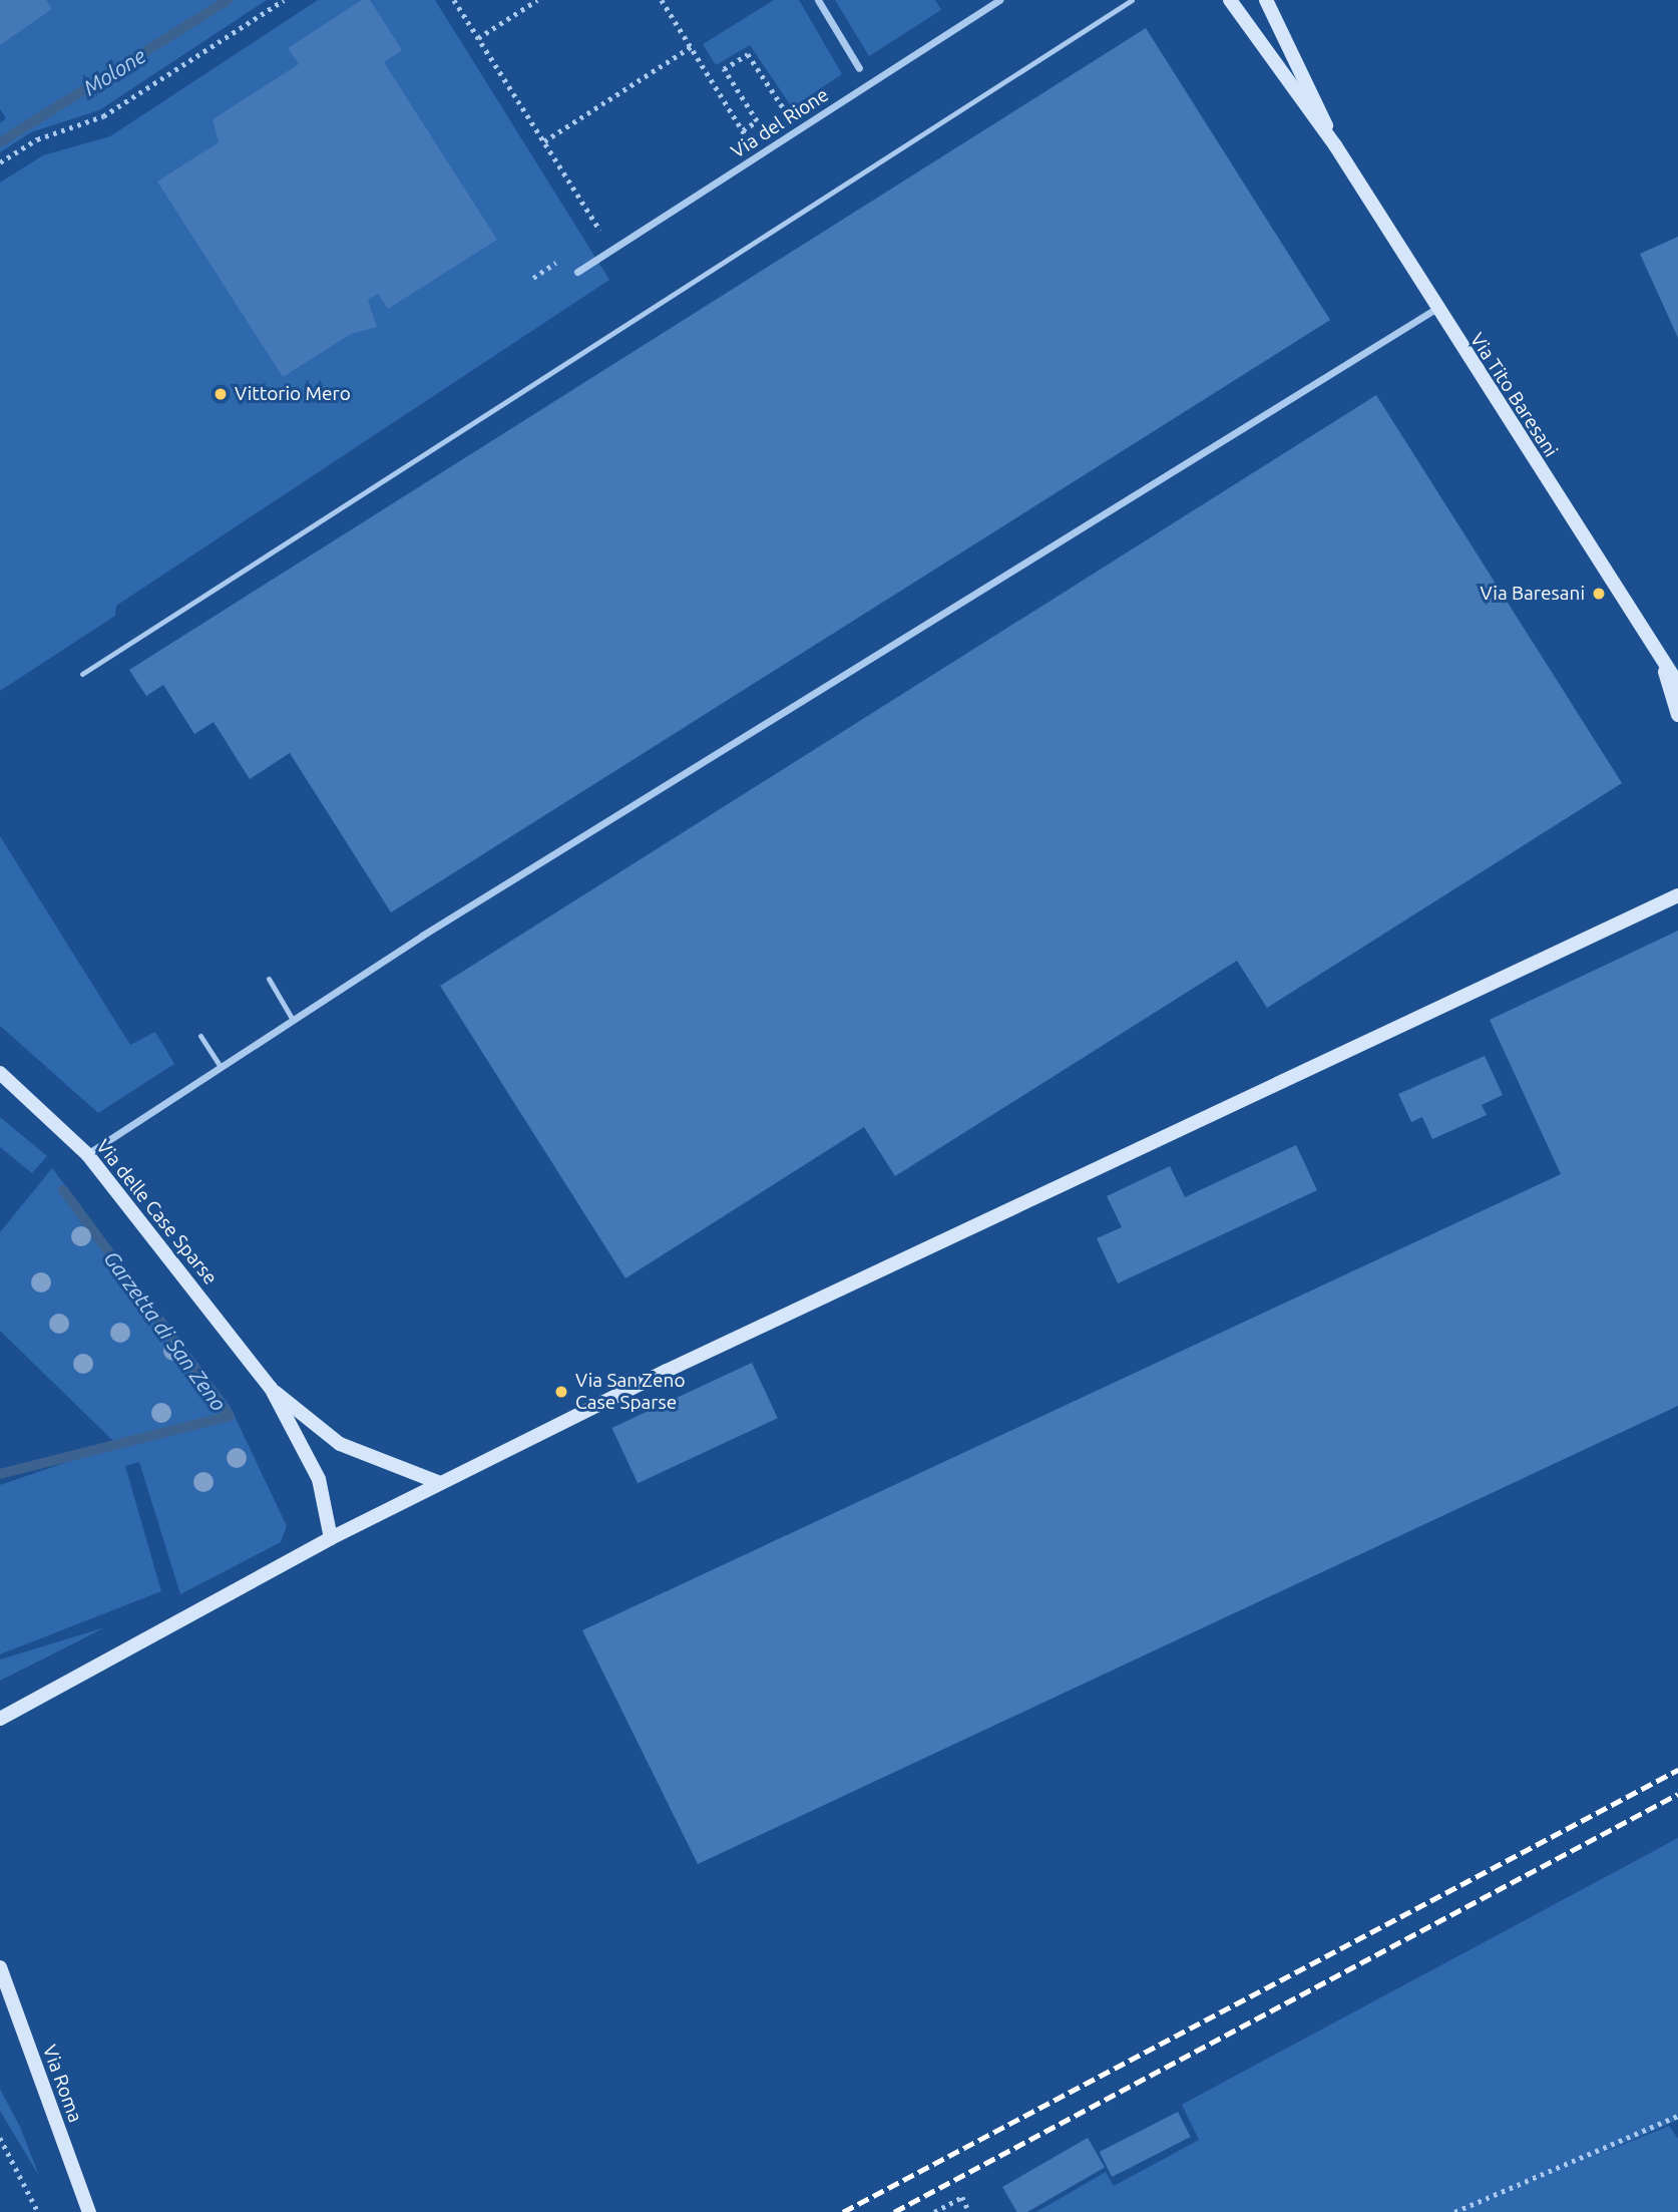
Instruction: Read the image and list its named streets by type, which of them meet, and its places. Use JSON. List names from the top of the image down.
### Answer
{
  "streets": {
    "street": [
      "Via del Rione",
      "Via Tito Baresani",
      "Via delle Case Sparse",
      "Via Roma"
    ]
  },
  "water": ["Molone", "Garzetta di San Zeno"],
  "places": ["Vittorio Mero", "Via Baresani", "Via San Zeno Case Sparse"]
}
